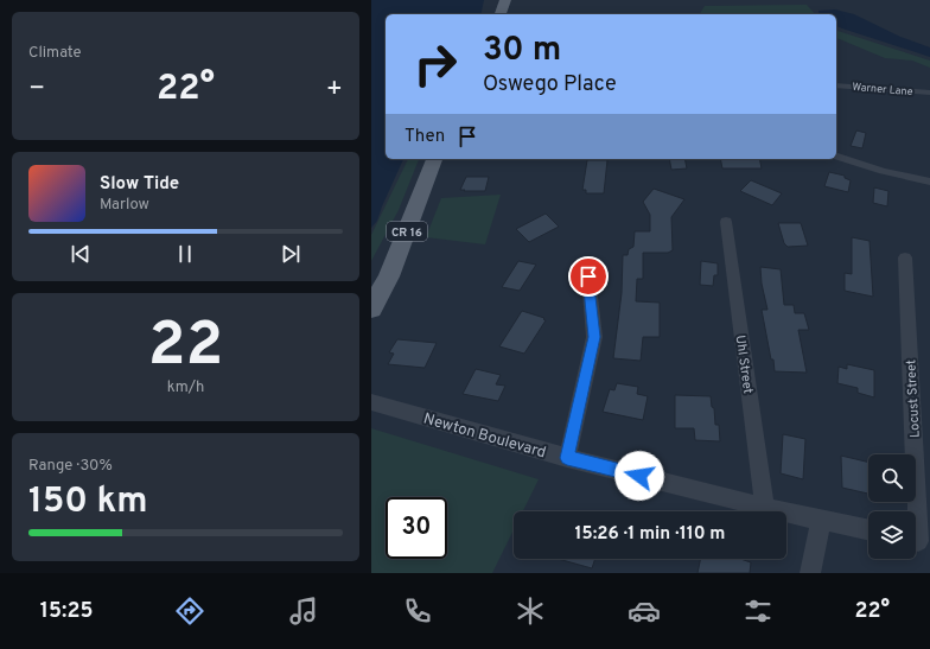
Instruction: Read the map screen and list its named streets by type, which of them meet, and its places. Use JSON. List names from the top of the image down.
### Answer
{
  "streets": {
    "main road": ["CR 16"],
    "street": [
      "Warner Lane",
      "Uhl Street",
      "Locust Street",
      "Newton Boulevard"
    ]
  },
  "crossings": [
    ["Uhl Street", "Newton Boulevard"]
  ],
  "page": {
    "tile": [
      "Climate",
      ["22", "km/h"],
      ["Range · 30%", "150 km"]
    ],
    "turn": ["30 m", "Oswego Place"],
    "heat": ["−", "22°", "+"],
    "then": "Then",
    "song": ["Slow Tide", "Marlow"],
    "limit": "30",
    "trip": "15:26 · 1 min · 110 m",
    "tabs": ["15:25", "22°"]
  }
}
